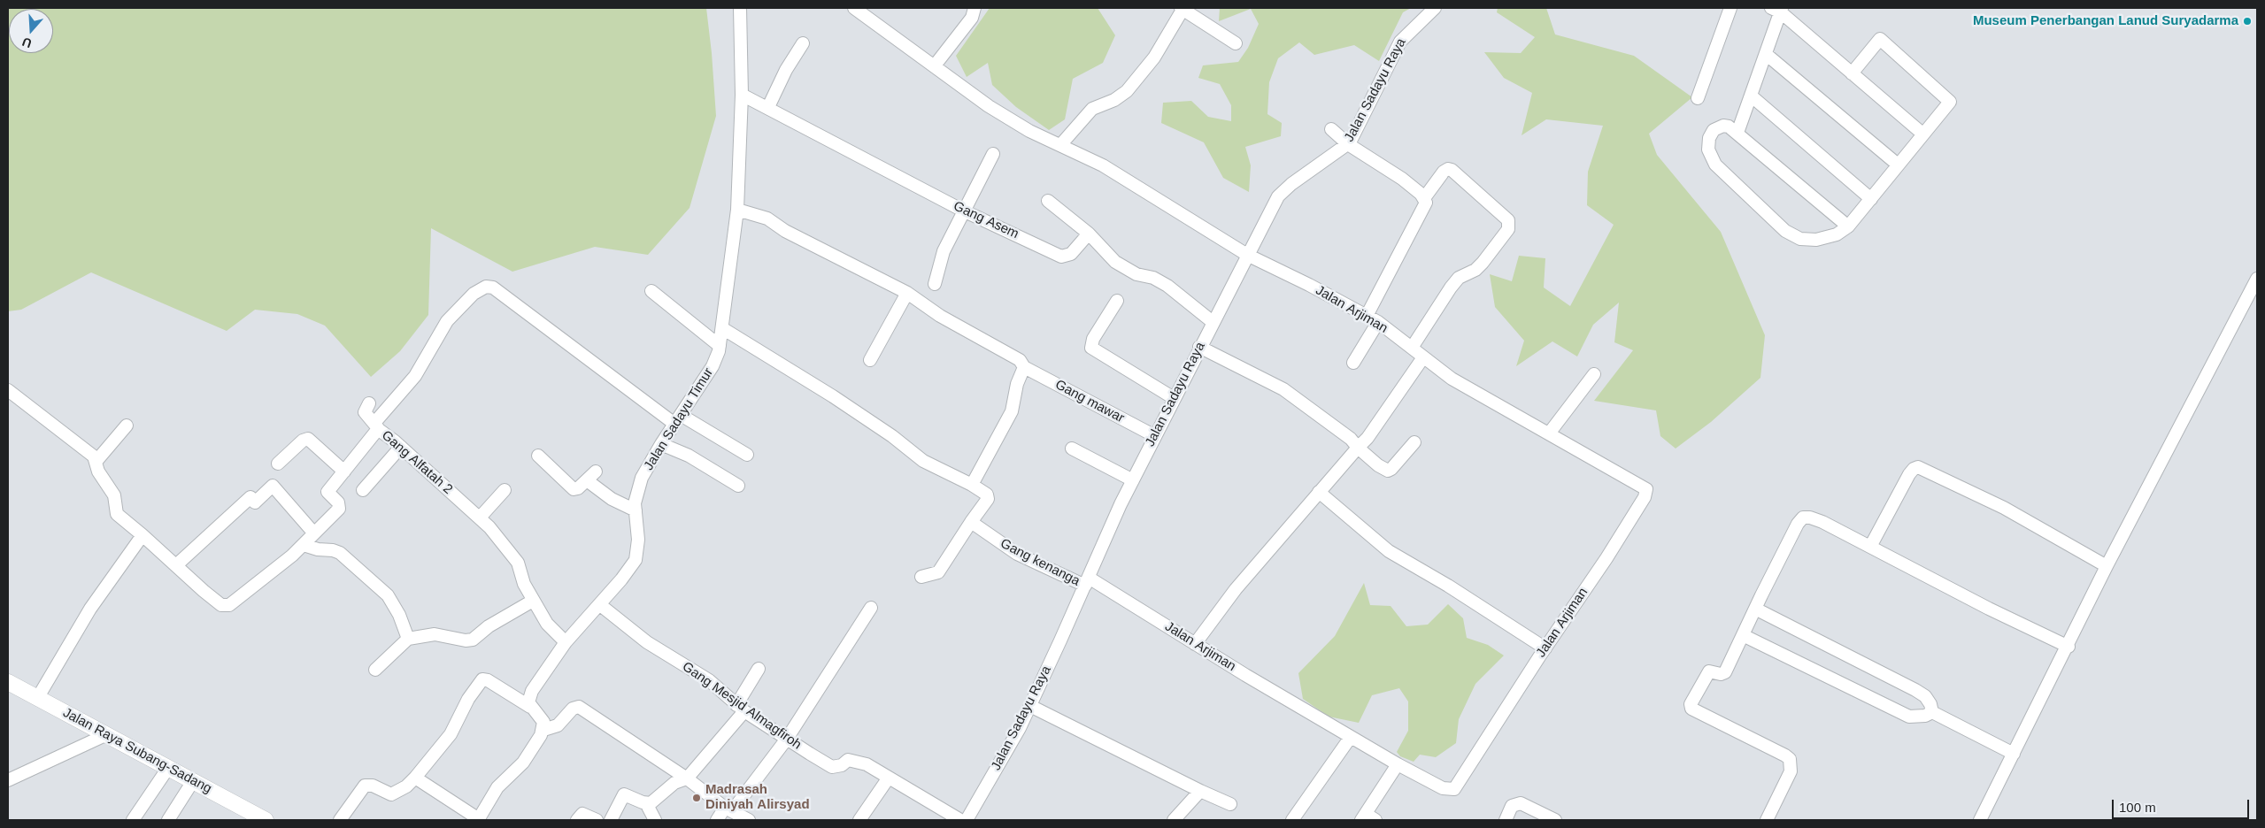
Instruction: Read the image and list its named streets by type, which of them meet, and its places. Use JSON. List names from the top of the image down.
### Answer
{
  "streets": {
    "main road": ["Jalan Raya Subang-Sadang"],
    "street": [
      "Jalan Sadayu Raya",
      "Gang Asem",
      "Jalan Arjiman",
      "Gang mawar",
      "Jalan Sadayu Timur",
      "Gang Alfatah 2",
      "Gang kenanga",
      "Gang Mesjid Almagfiroh"
    ]
  },
  "crossings": [
    ["Jalan Sadayu Raya", "Jalan Arjiman"],
    ["Jalan Sadayu Raya", "Gang mawar"],
    ["Jalan Sadayu Raya", "Gang kenanga"],
    ["Gang Asem", "Jalan Sadayu Timur"],
    ["Jalan Arjiman", "Gang kenanga"],
    ["Gang mawar", "Jalan Sadayu Timur"],
    ["Jalan Sadayu Timur", "Gang Alfatah 2"],
    ["Jalan Sadayu Timur", "Gang Mesjid Almagfiroh"]
  ],
  "places": ["Museum Penerbangan Lanud Suryadarma", "Madrasah Diniyah Alirsyad"],
  "scale_bar": "100 m",
  "north": "bottom"
}
